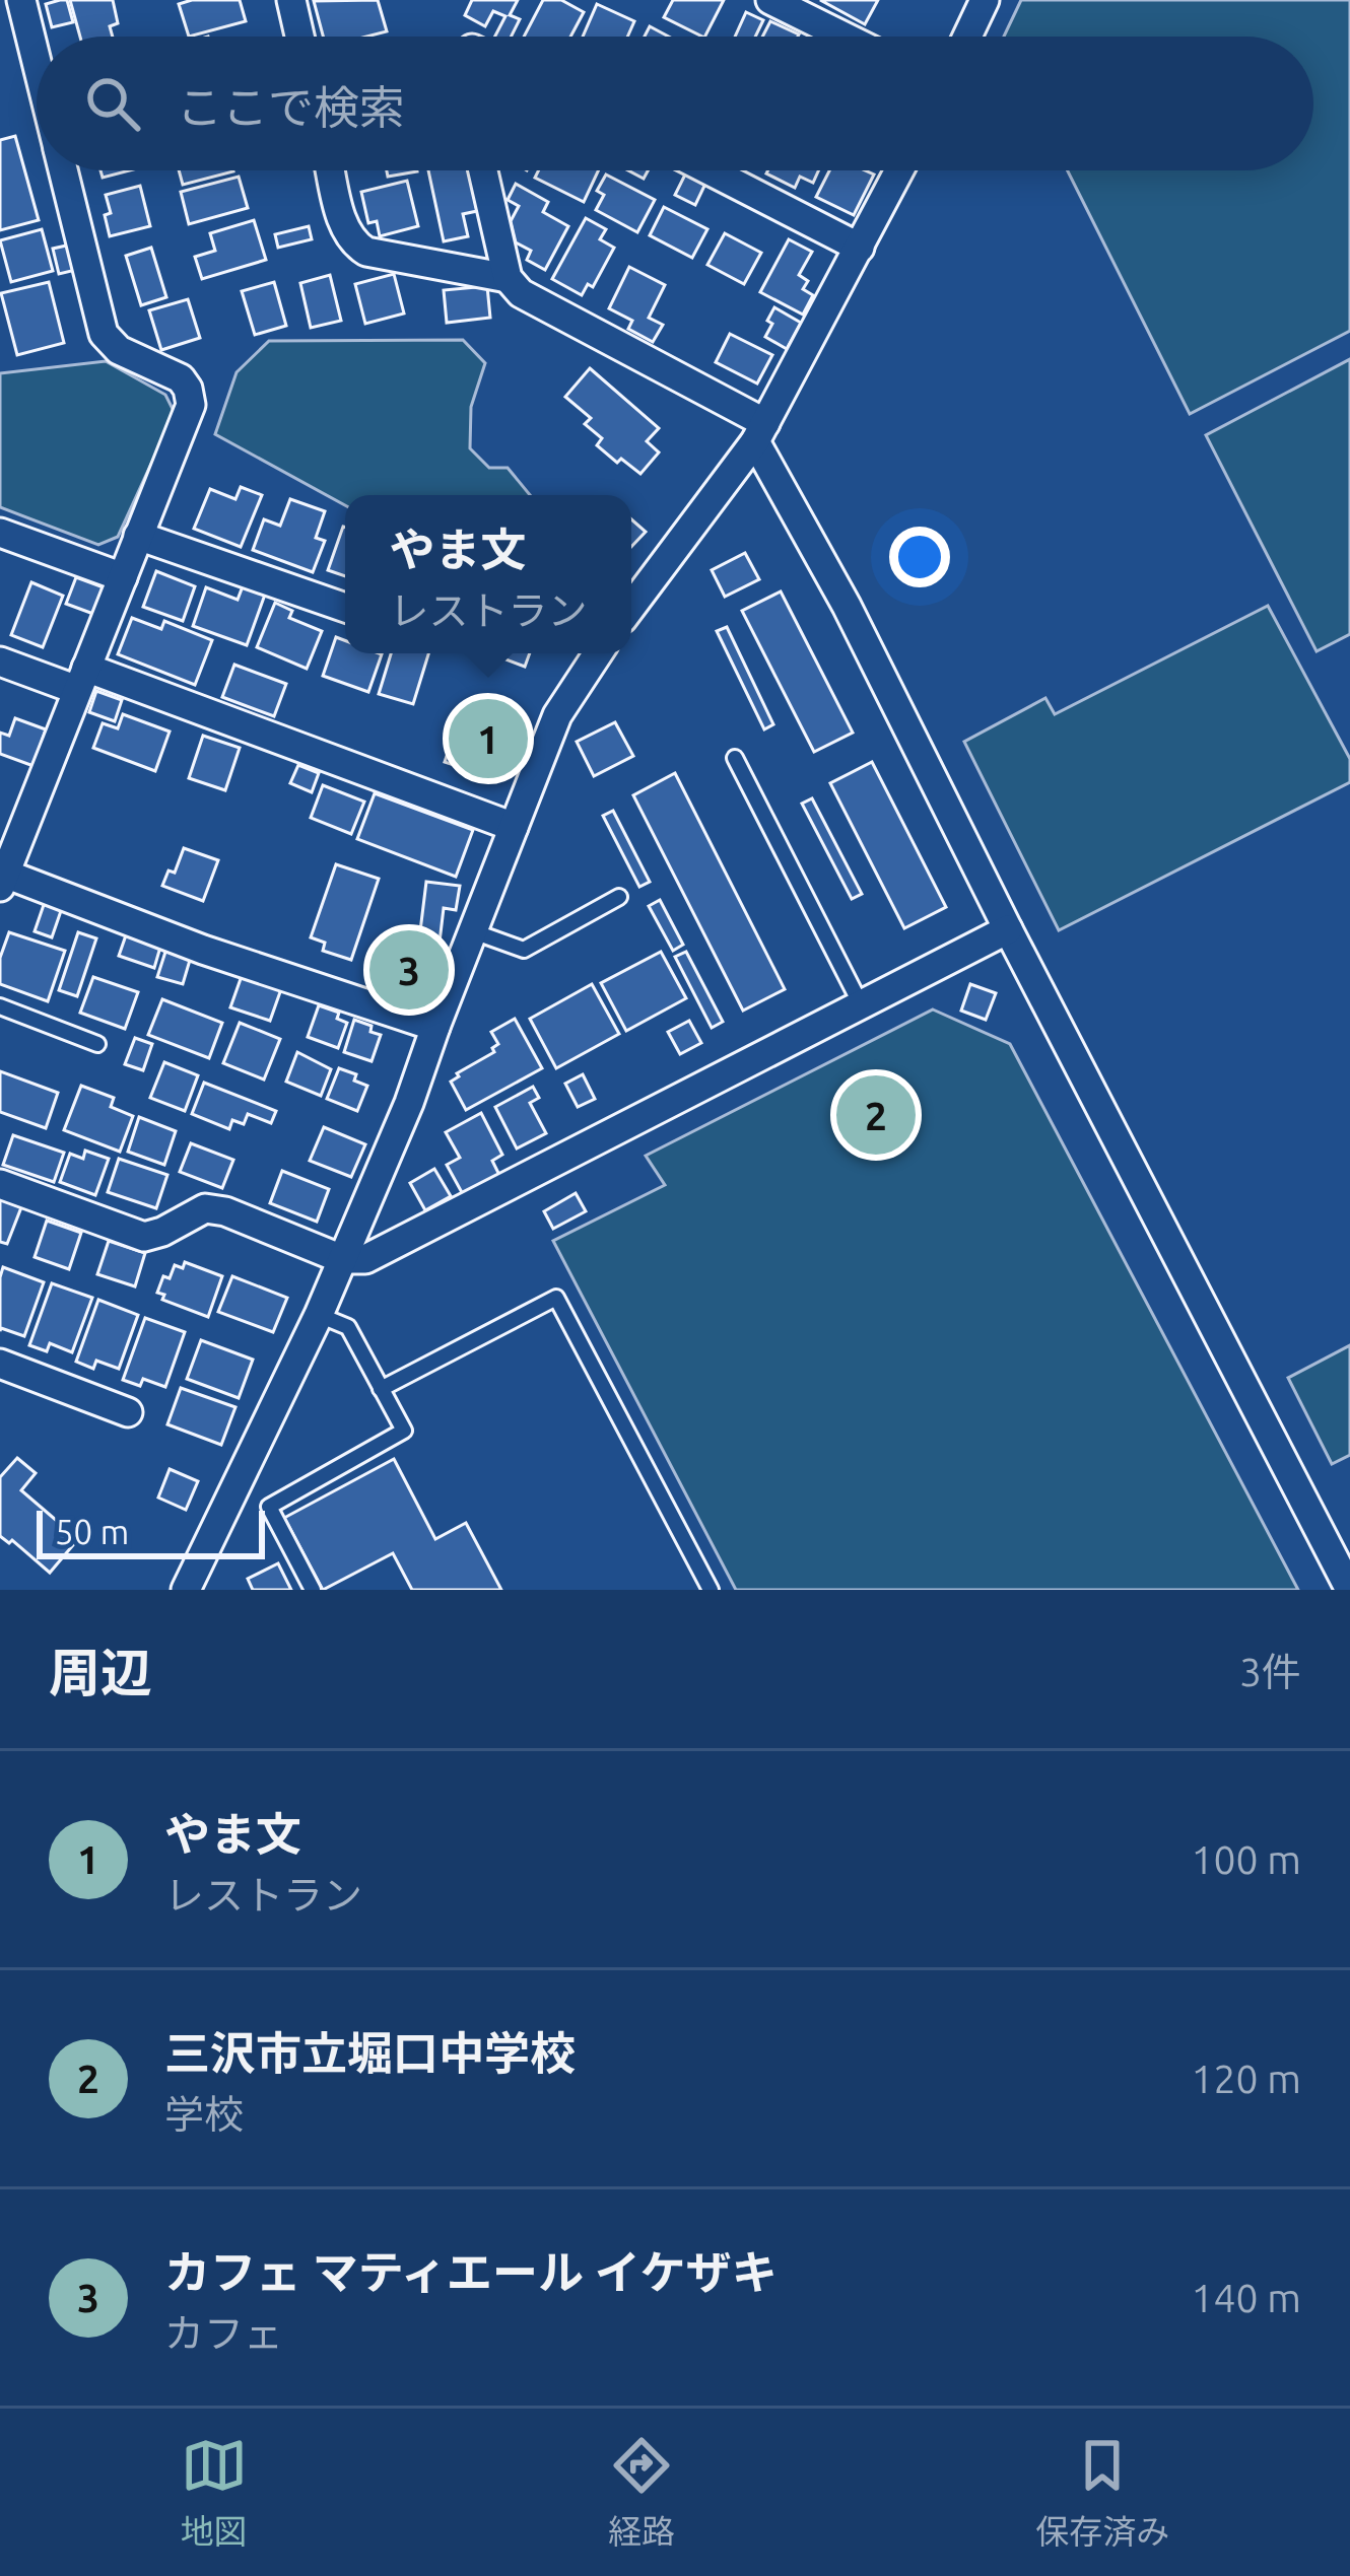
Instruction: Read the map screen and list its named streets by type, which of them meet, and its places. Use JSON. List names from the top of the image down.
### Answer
{
  "scale_bar": "50 m",
  "page": {
    "search": "ここで検索",
    "popup": ["やま文", "レストラン"],
    "pins": ["1", "3", "2"],
    "scale": "50 m",
    "heading": ["周辺", "3件"],
    "list": [
      {
        "mark": "1",
        "name": "やま文",
        "note": "レストラン",
        "value": "100 m"
      },
      {
        "mark": "2",
        "name": "三沢市立堀口中学校",
        "note": "学校",
        "value": "120 m"
      },
      {
        "mark": "3",
        "name": "カフェ マティエール イケザキ",
        "note": "カフェ",
        "value": "140 m"
      }
    ],
    "nav": ["地図", "経路", "保存済み"]
  }
}
